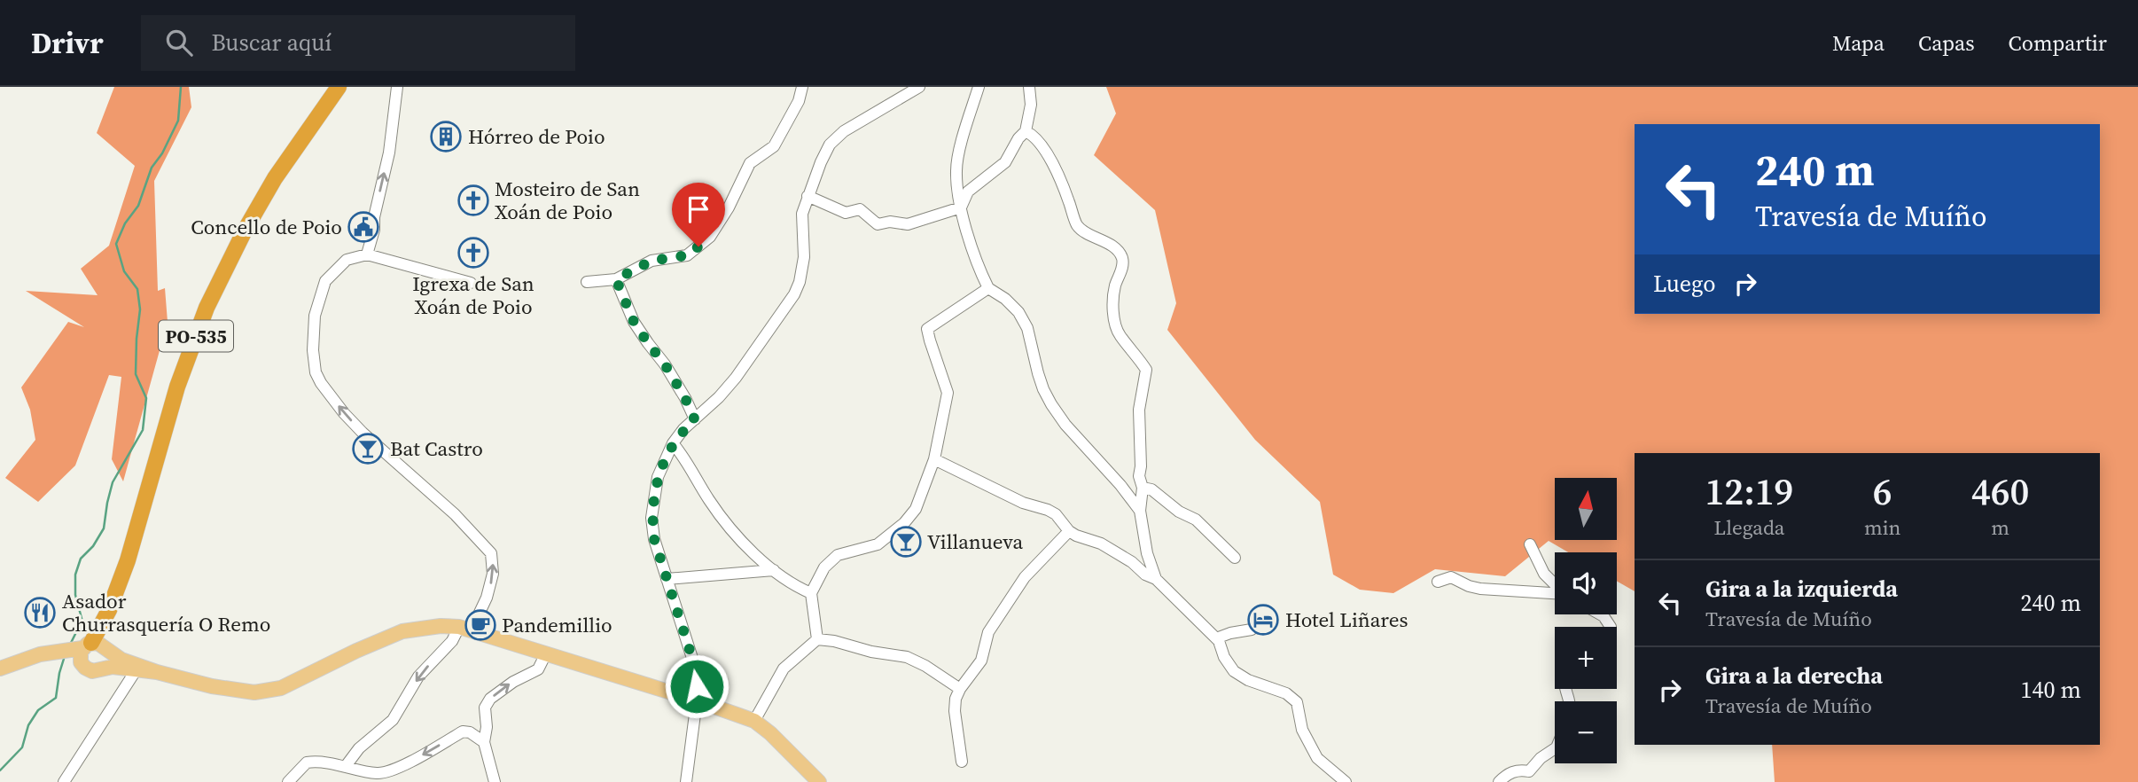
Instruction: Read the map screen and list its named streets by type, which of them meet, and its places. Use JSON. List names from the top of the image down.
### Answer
{
  "streets": {
    "highway": ["PO-535"]
  },
  "places": {
    "building": ["Hórreo de Poio"],
    "church": ["Mosteiro de San Xoán de Poio", "Igrexa de San Xoán de Poio"],
    "public building": ["Concello de Poio"],
    "bar": ["Bat Castro", "Villanueva"],
    "restaurant": ["Asador Churrasquería O Remo"],
    "hotel": ["Hotel Liñares"],
    "cafe": ["Pandemillio"]
  },
  "north": "top",
  "page": {
    "header": "Drivr",
    "search": "Buscar aquí",
    "nav": ["Mapa", "Capas", "Compartir"],
    "turn": ["240 m", "Travesía de Muíño"],
    "then": "Luego",
    "eta": [
      "12:19",
      "Llegada",
      "6",
      "min",
      "460",
      "m"
    ],
    "map_buttons": ["+", "−"],
    "list": [
      {
        "name": "Gira a la izquierda",
        "note": "Travesía de Muíño",
        "value": "240 m"
      },
      {
        "name": "Gira a la derecha",
        "note": "Travesía de Muíño",
        "value": "140 m"
      }
    ]
  }
}
